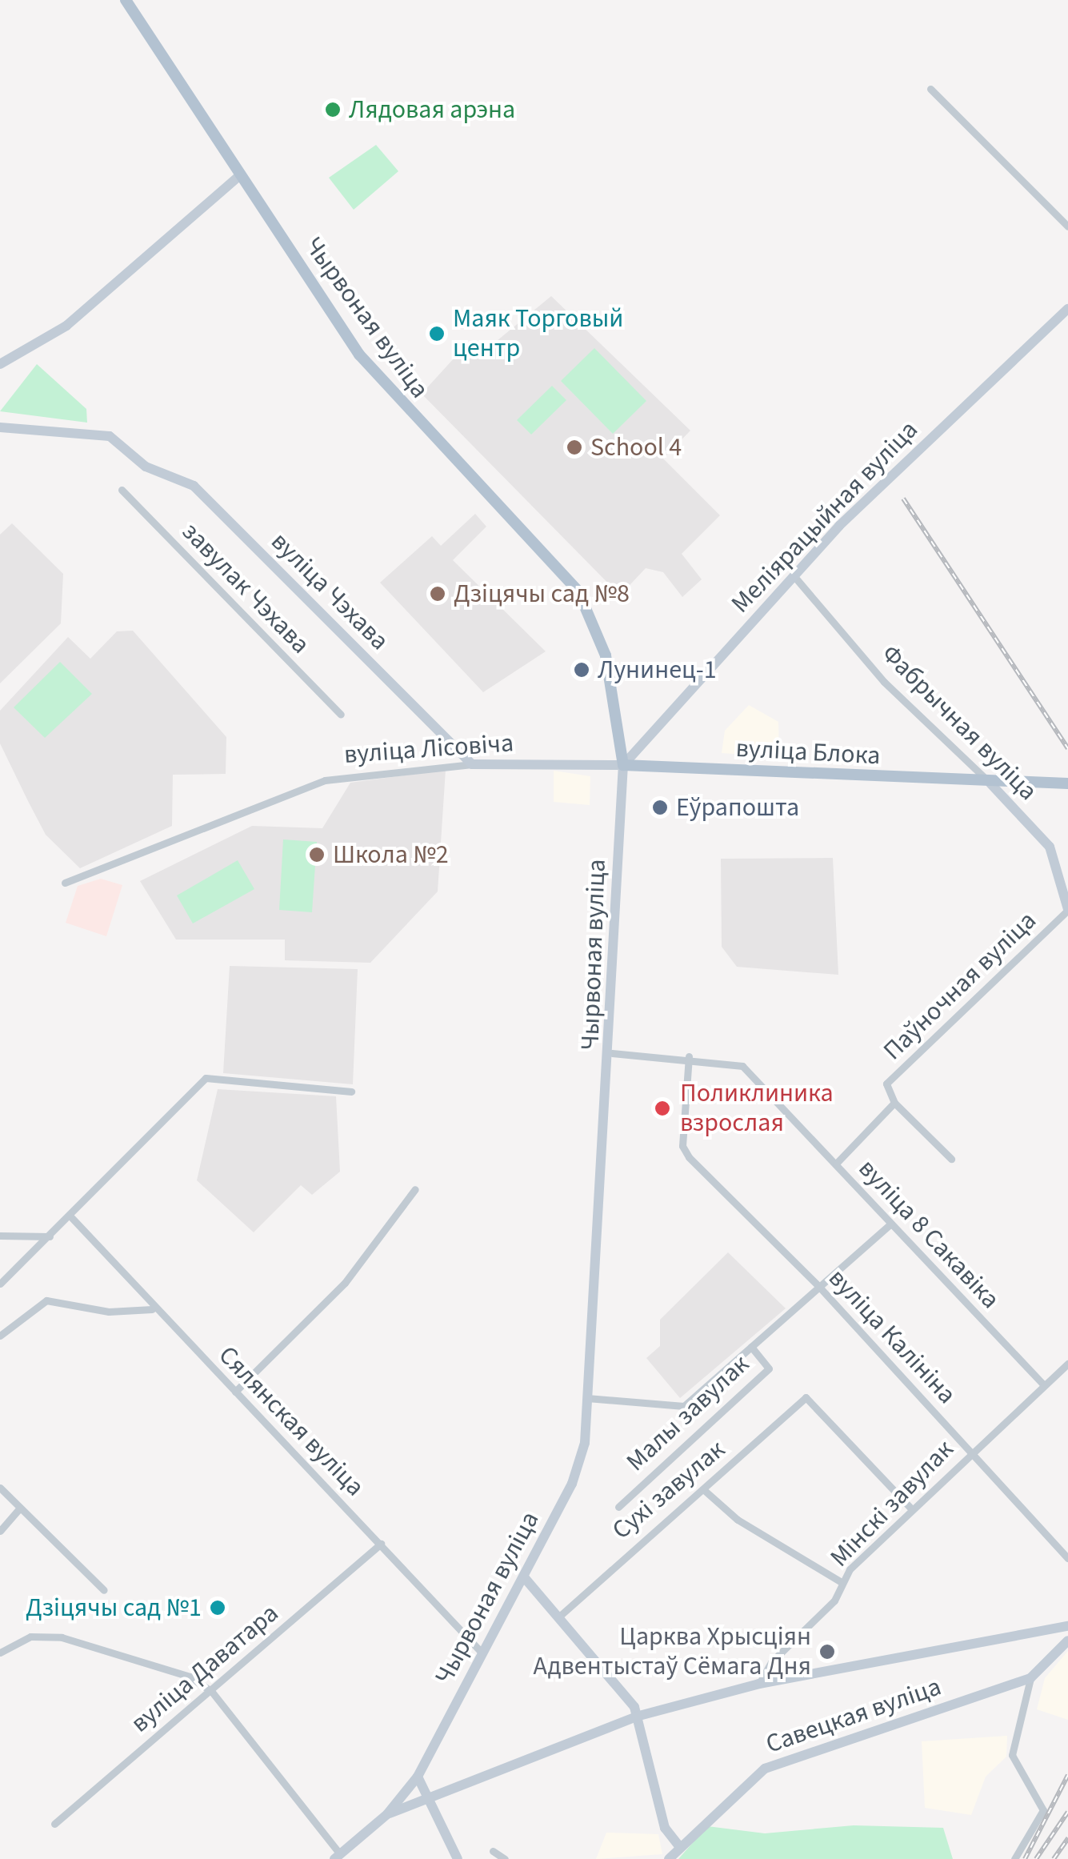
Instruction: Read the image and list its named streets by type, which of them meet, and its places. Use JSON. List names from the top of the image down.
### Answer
{
  "streets": {
    "main road": ["Чырвоная вуліца", "вуліца Блока"],
    "street": [
      "Меліярацыйная вуліца",
      "завулак Чэхава",
      "вуліца Чэхава",
      "Фабрычная вуліца",
      "вуліца Лісовіча",
      "Паўночная вуліца",
      "вуліца 8 Сакавіка",
      "вуліца Калініна",
      "Малы завулак",
      "Сялянская вуліца",
      "Сухі завулак",
      "Мінскі завулак",
      "вуліца Даватара",
      "Савецкая вуліца"
    ]
  },
  "crossings": [
    ["Чырвоная вуліца", "Меліярацыйная вуліца"],
    ["Чырвоная вуліца", "вуліца Лісовіча"],
    ["Чырвоная вуліца", "вуліца Блока"],
    ["Чырвоная вуліца", "вуліца 8 Сакавіка"],
    ["Чырвоная вуліца", "Сялянская вуліца"],
    ["Чырвоная вуліца", "Мінскі завулак"],
    ["Меліярацыйная вуліца", "Фабрычная вуліца"],
    ["Меліярацыйная вуліца", "вуліца Лісовіча"],
    ["Меліярацыйная вуліца", "вуліца Блока"],
    ["вуліца Чэхава", "вуліца Лісовіча"],
    ["Фабрычная вуліца", "вуліца Блока"],
    ["Фабрычная вуліца", "Паўночная вуліца"],
    ["вуліца Лісовіча", "вуліца Блока"],
    ["Паўночная вуліца", "вуліца 8 Сакавіка"],
    ["вуліца 8 Сакавіка", "вуліца Калініна"],
    ["вуліца 8 Сакавіка", "Мінскі завулак"],
    ["вуліца Калініна", "Мінскі завулак"],
    ["Сялянская вуліца", "вуліца Даватара"],
    ["Сухі завулак", "Мінскі завулак"]
  ],
  "places": [
    "Лядовая арэна",
    "Маяк Торговый центр",
    "School 4",
    "Дзіцячы сад №8",
    "Лунинец-1",
    "Еўрапошта",
    "Школа №2",
    "Поликлиника взрослая",
    "Дзіцячы сад №1",
    "Царква Хрысціян Адвентыстаў Сёмага Дня"
  ]
}
